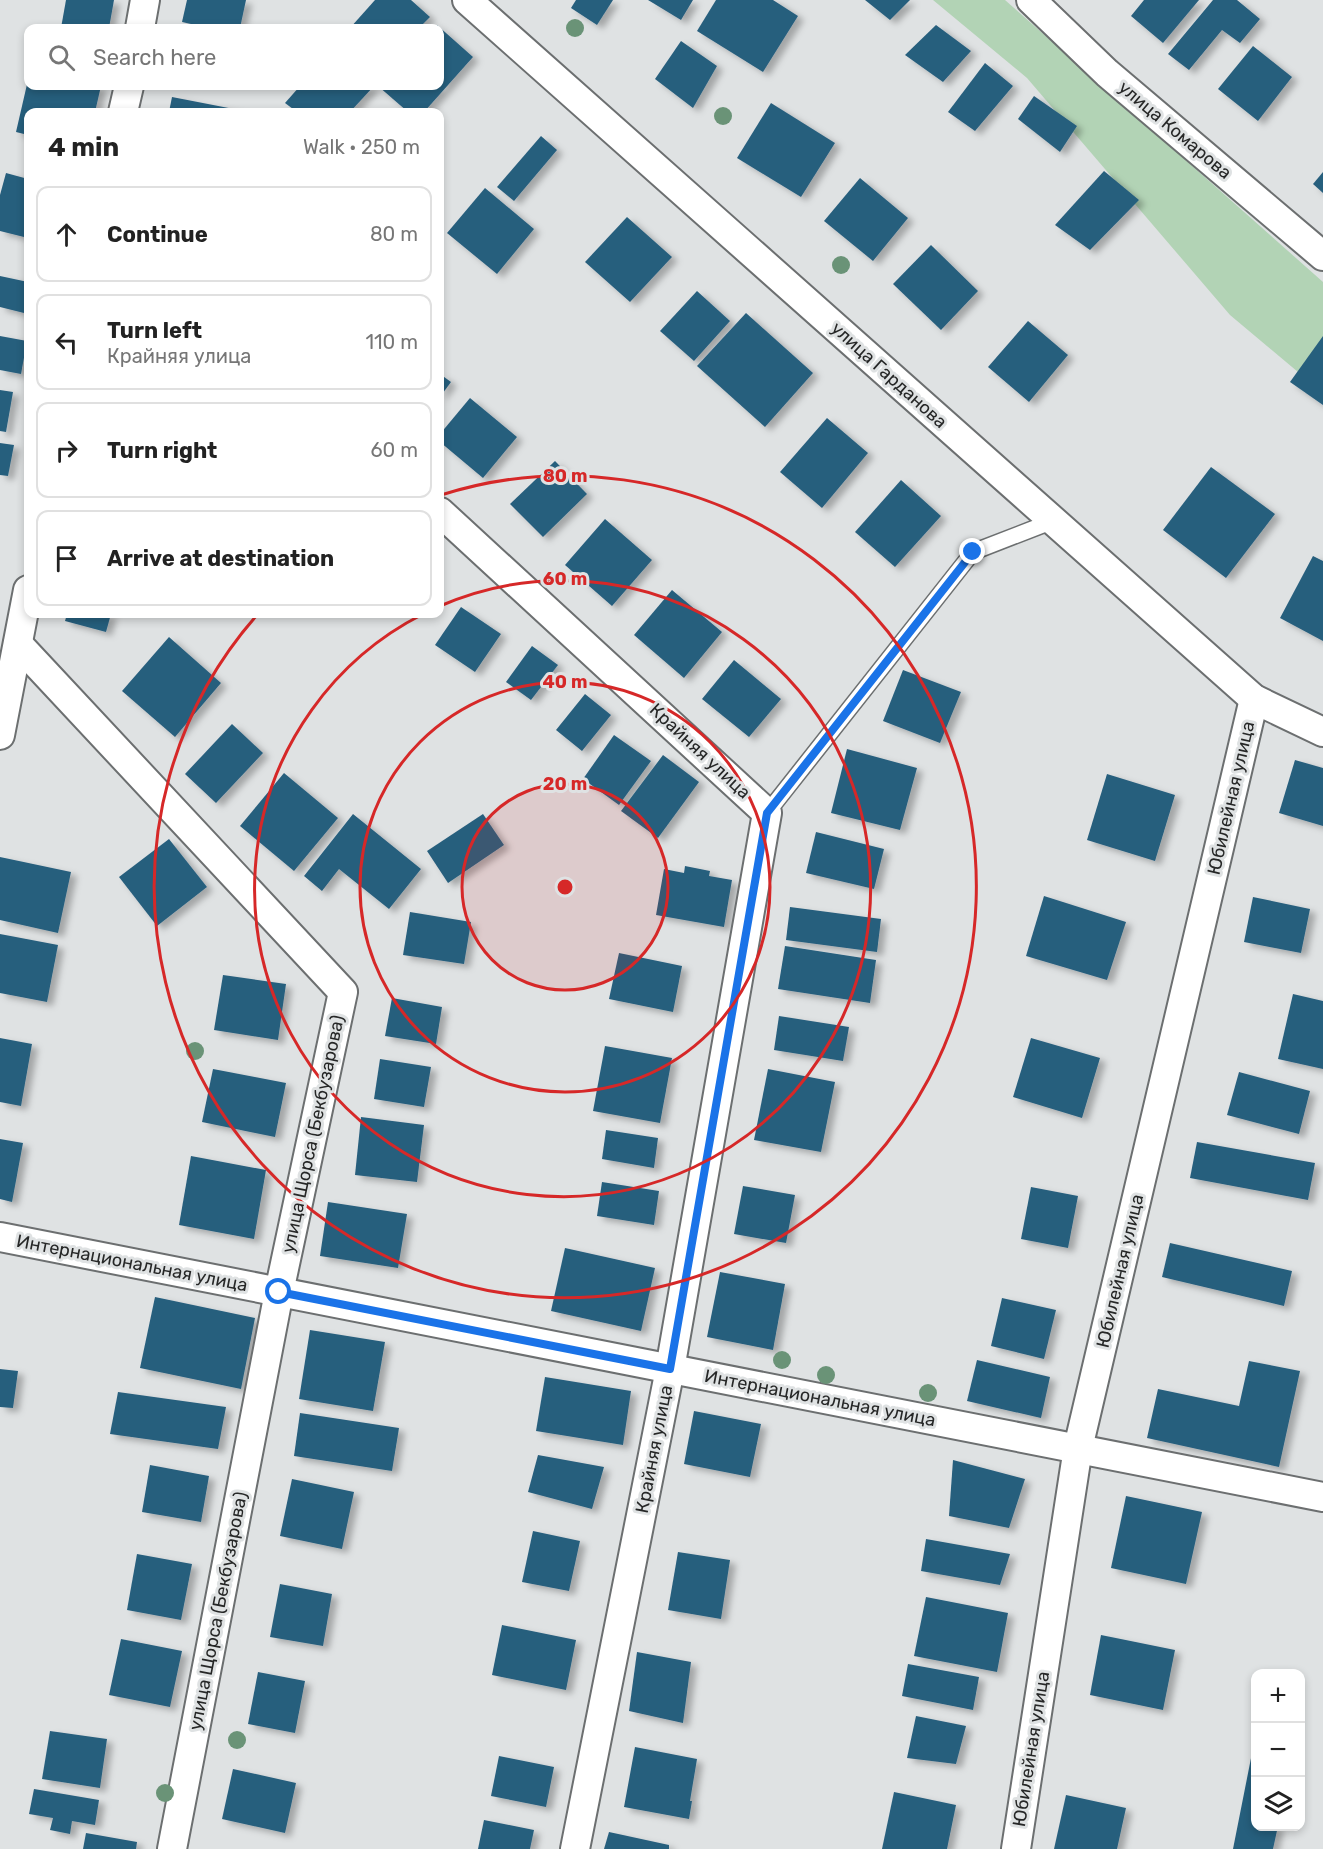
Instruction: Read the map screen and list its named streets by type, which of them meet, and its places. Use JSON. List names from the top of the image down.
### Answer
{
  "streets": {
    "street": [
      "улица Комарова",
      "улица Гарданова",
      "Крайняя улица",
      "Юбилейная улица",
      "улица Щорса (Бекбузарова)",
      "Интернациональная улица"
    ]
  },
  "crossings": [
    ["улица Гарданова", "Юбилейная улица"],
    ["Крайняя улица", "Интернациональная улица"],
    ["Юбилейная улица", "Интернациональная улица"],
    ["улица Щорса (Бекбузарова)", "Интернациональная улица"]
  ],
  "page": {
    "search": "Search here",
    "heading": ["4 min", "Walk · 250 m"],
    "list": [
      ["Continue", "80 m"],
      ["Turn left", "Крайняя улица", "110 m"],
      ["Turn right", "60 m"],
      "Arrive at destination"
    ],
    "map_buttons": ["+", "−"]
  },
  "rings": [
    "80 m",
    "60 m",
    "40 m",
    "20 m"
  ]
}
